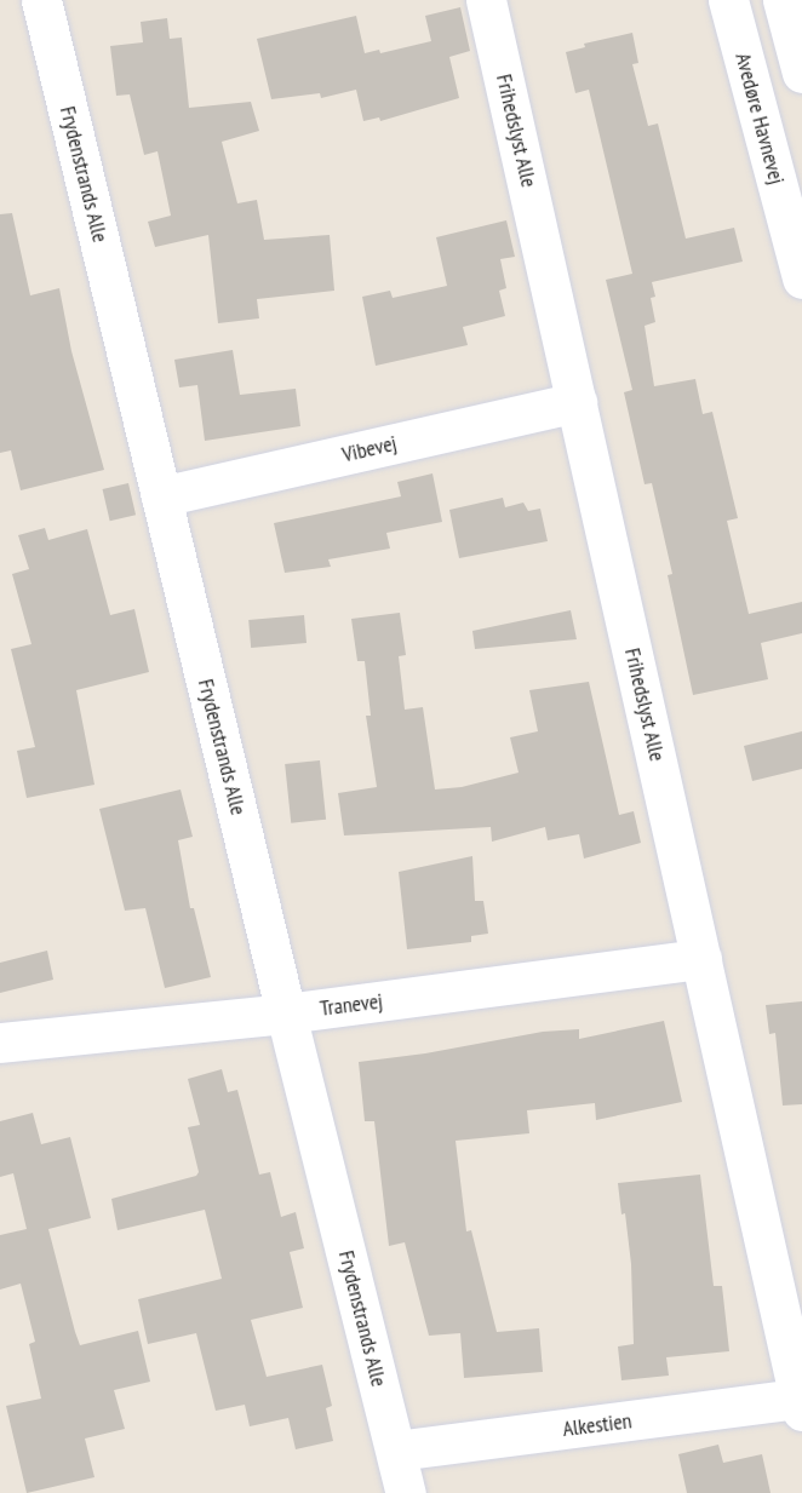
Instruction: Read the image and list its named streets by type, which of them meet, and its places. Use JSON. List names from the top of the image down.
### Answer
{
  "streets": {
    "street": [
      "Avedøre Havnevej",
      "Frihedslyst Alle",
      "Frydenstrands Alle",
      "Vibevej",
      "Tranevej",
      "Alkestien"
    ]
  },
  "crossings": [
    ["Frihedslyst Alle", "Vibevej"],
    ["Frihedslyst Alle", "Tranevej"],
    ["Frihedslyst Alle", "Alkestien"],
    ["Frydenstrands Alle", "Vibevej"],
    ["Frydenstrands Alle", "Tranevej"],
    ["Frydenstrands Alle", "Alkestien"]
  ]
}
